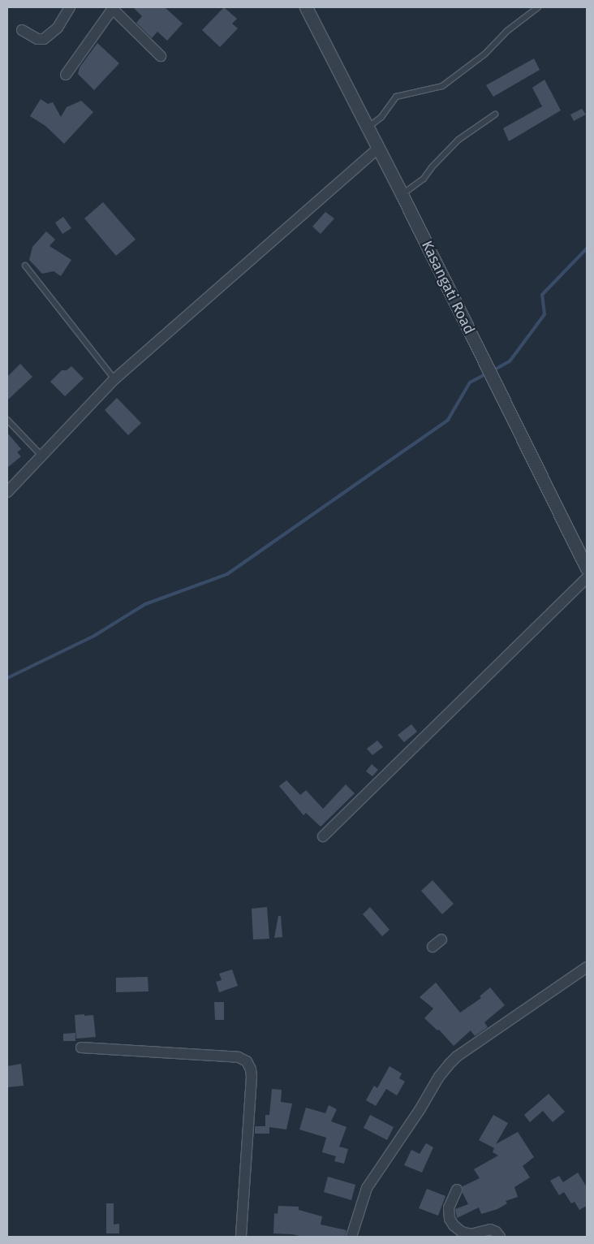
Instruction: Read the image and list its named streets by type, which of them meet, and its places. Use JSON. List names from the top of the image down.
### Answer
{
  "streets": {
    "street": ["Kasangati Road"]
  }
}
